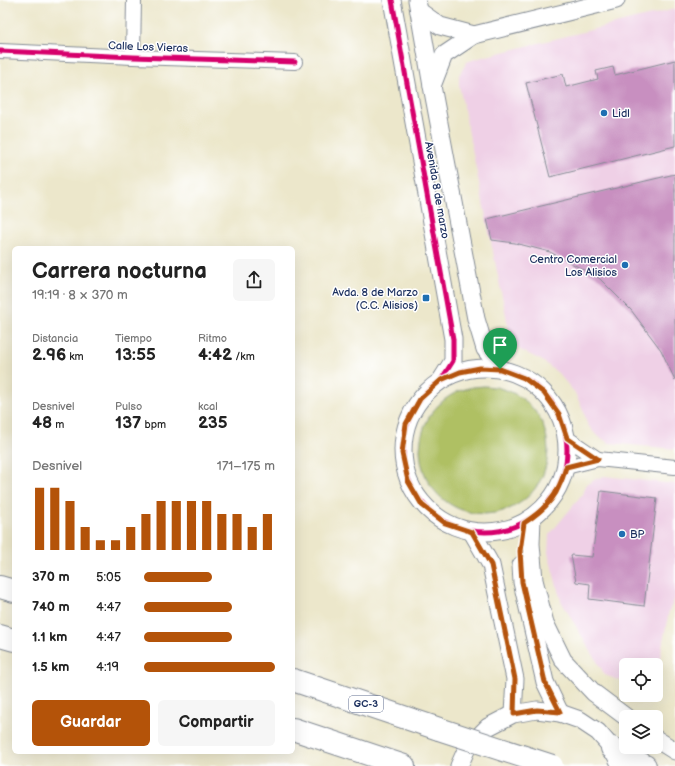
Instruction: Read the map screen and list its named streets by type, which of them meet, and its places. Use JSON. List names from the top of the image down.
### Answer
{
  "streets": {
    "highway": ["GC-3"],
    "street": ["Calle Los Vieras", "Avenida 8 de marzo"]
  },
  "places": {
    "other": ["Lidl", "Centro Comercial Los Alisios", "BP"],
    "transit": ["Avda. 8 de Marzo (C.C. Alisios)"]
  },
  "page": {
    "heading": ["Carrera nocturna", "19:19 · 8 × 370 m"],
    "stats": [
      ["Distancia", "2.96 km"],
      ["Tiempo", "13:55"],
      ["Ritmo", "4:42 /km"],
      ["Desnivel", "48 m"],
      ["Pulso", "137 bpm"],
      ["kcal", "235"]
    ],
    "chart": ["Desnivel", "171–175 m"],
    "list": [
      {
        "name": "370 m",
        "note": "5:05"
      },
      {
        "name": "740 m",
        "note": "4:47"
      },
      {
        "name": "1.1 km",
        "note": "4:47"
      },
      {
        "name": "1.5 km",
        "note": "4:19"
      }
    ],
    "buttons": ["Guardar", "Compartir"]
  }
}
